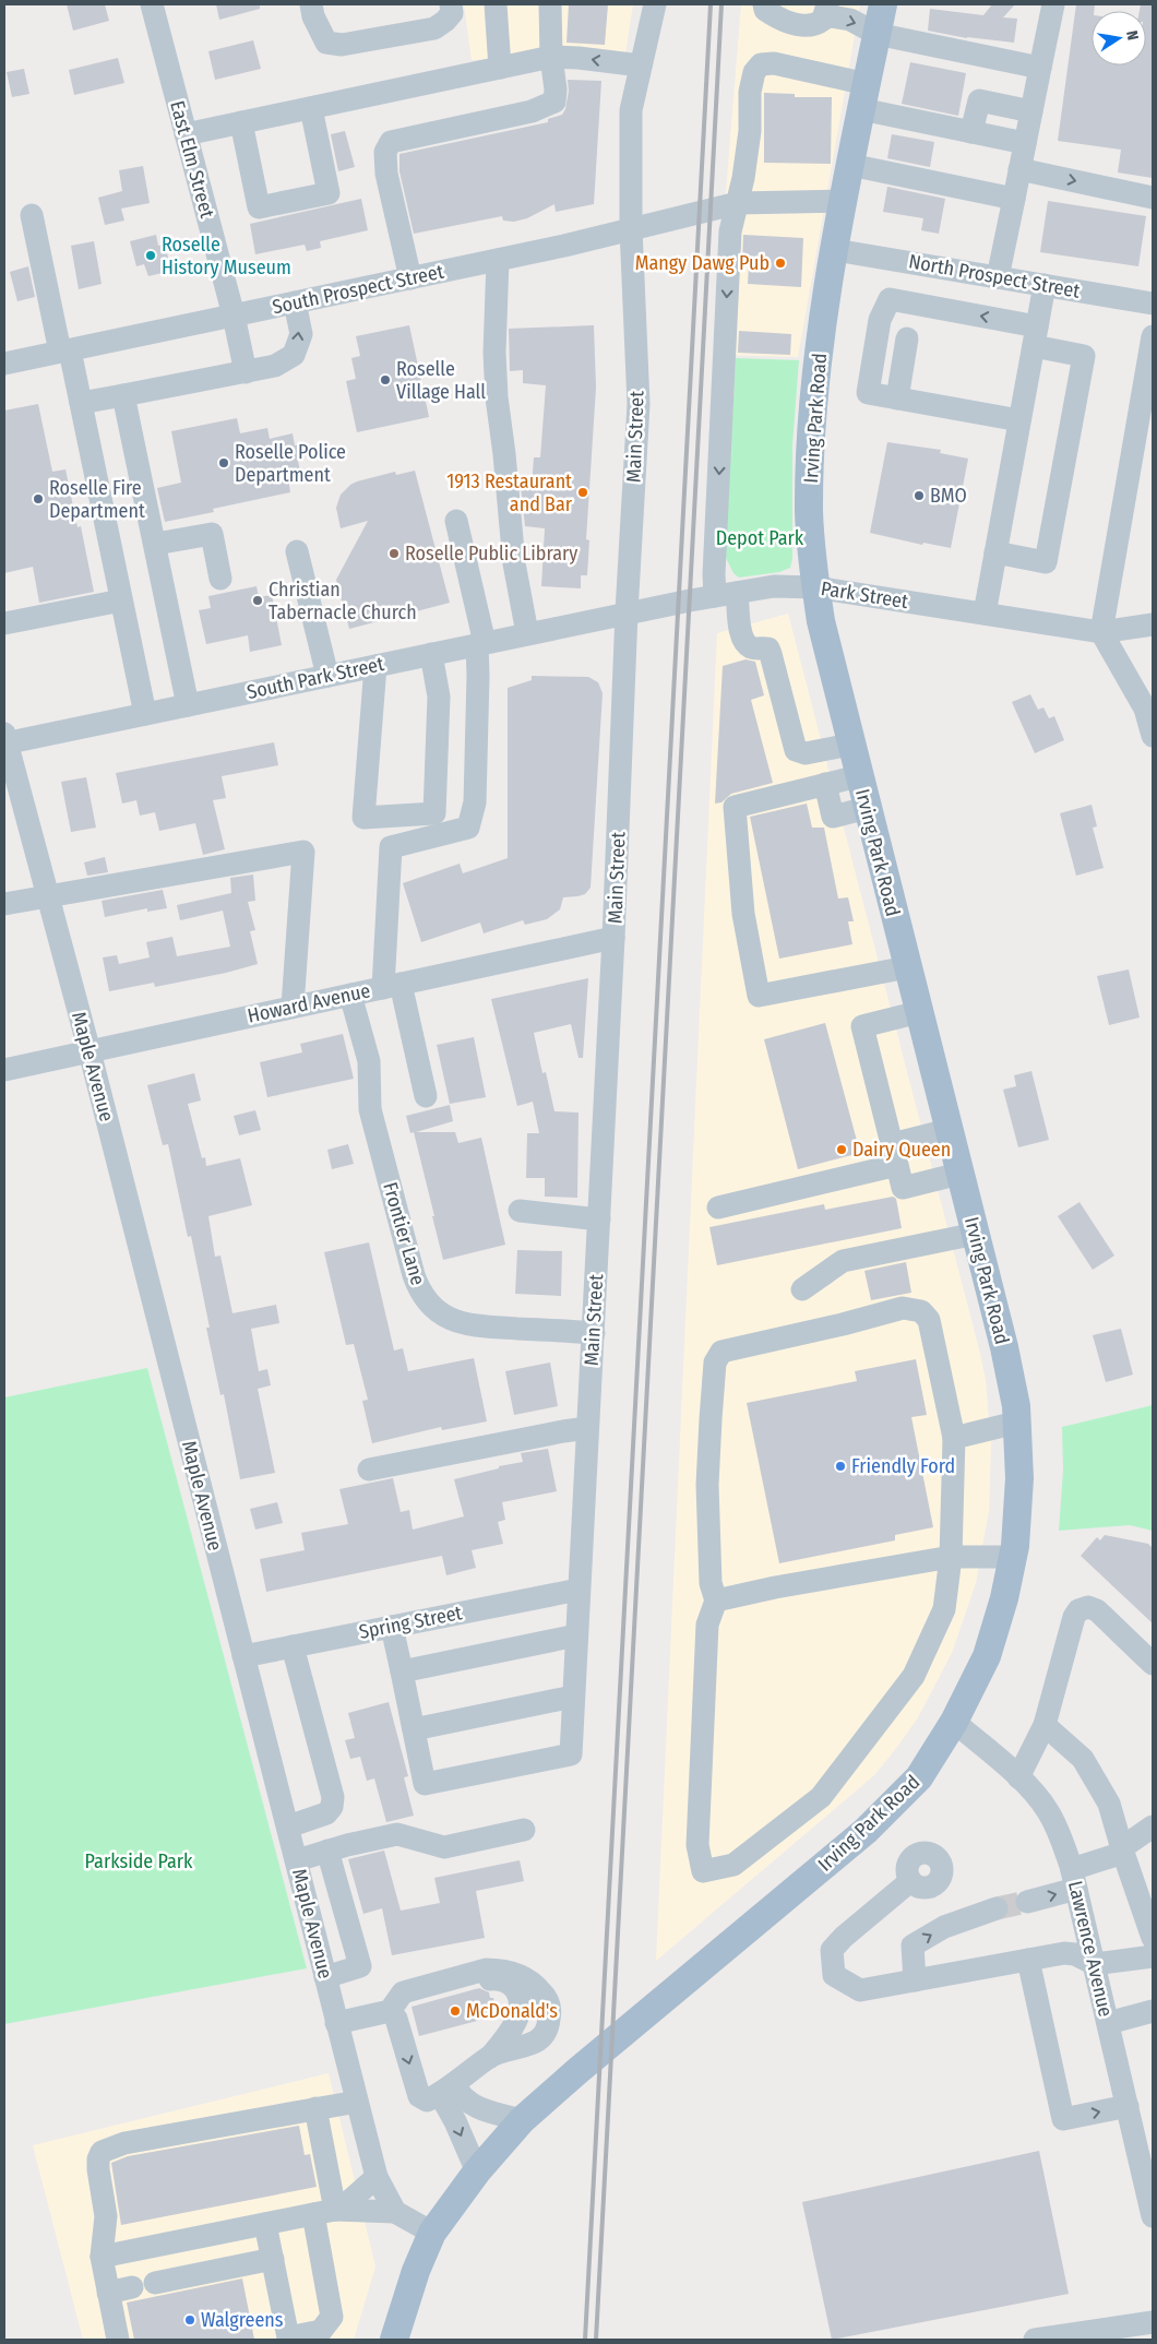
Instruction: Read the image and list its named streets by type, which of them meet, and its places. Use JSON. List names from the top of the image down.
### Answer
{
  "streets": {
    "main road": ["Irving Park Road"],
    "street": [
      "East Elm Street",
      "North Prospect Street",
      "South Prospect Street",
      "Main Street",
      "Park Street",
      "South Park Street",
      "Howard Avenue",
      "Maple Avenue",
      "Frontier Lane",
      "Spring Street",
      "Lawrence Avenue"
    ]
  },
  "crossings": [
    ["East Elm Street", "South Prospect Street"],
    ["North Prospect Street", "Irving Park Road"],
    ["South Prospect Street", "Main Street"],
    ["Irving Park Road", "Park Street"],
    ["Irving Park Road", "Lawrence Avenue"],
    ["Main Street", "Park Street"],
    ["Main Street", "South Park Street"],
    ["Main Street", "Howard Avenue"],
    ["Main Street", "Frontier Lane"],
    ["Main Street", "Spring Street"],
    ["Park Street", "South Park Street"],
    ["South Park Street", "Maple Avenue"],
    ["Howard Avenue", "Maple Avenue"],
    ["Howard Avenue", "Frontier Lane"],
    ["Maple Avenue", "Spring Street"]
  ],
  "parks": ["Depot Park", "Parkside Park"],
  "places": [
    "Roselle History Museum",
    "Mangy Dawg Pub",
    "Roselle Village Hall",
    "Roselle Police Department",
    "1913 Restaurant and Bar",
    "BMO",
    "Roselle Fire Department",
    "Roselle Public Library",
    "Christian Tabernacle Church",
    "Dairy Queen",
    "Friendly Ford",
    "McDonald's",
    "Walgreens"
  ],
  "north": "right"
}
